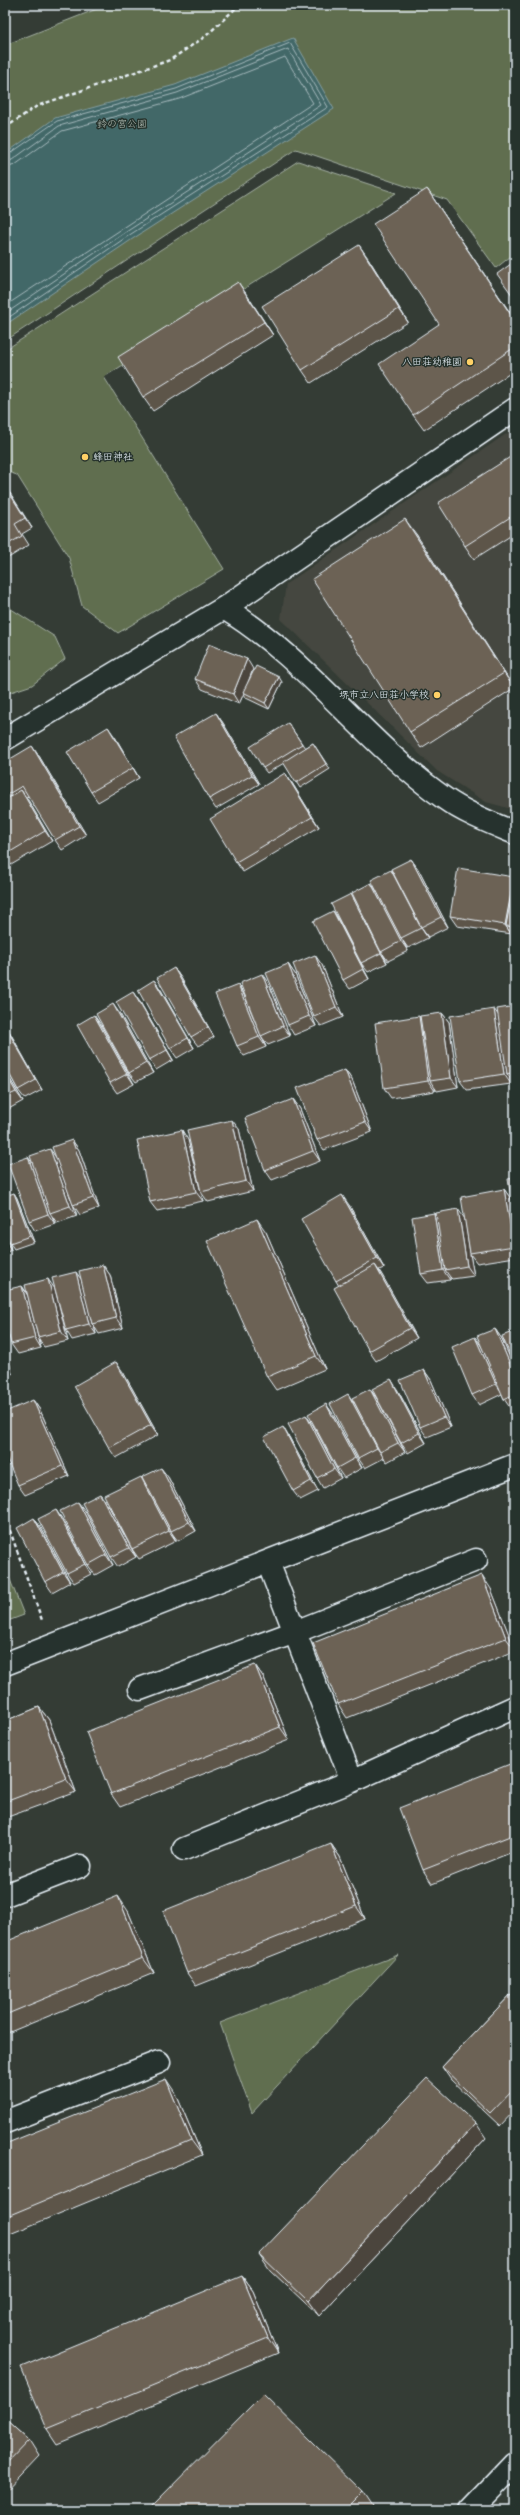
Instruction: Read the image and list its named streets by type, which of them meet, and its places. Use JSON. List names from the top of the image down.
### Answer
{
  "parks": ["鈴の宮公園"],
  "places": ["八田荘幼稚園", "蜂田神社", "堺市立八田荘小学校"]
}
